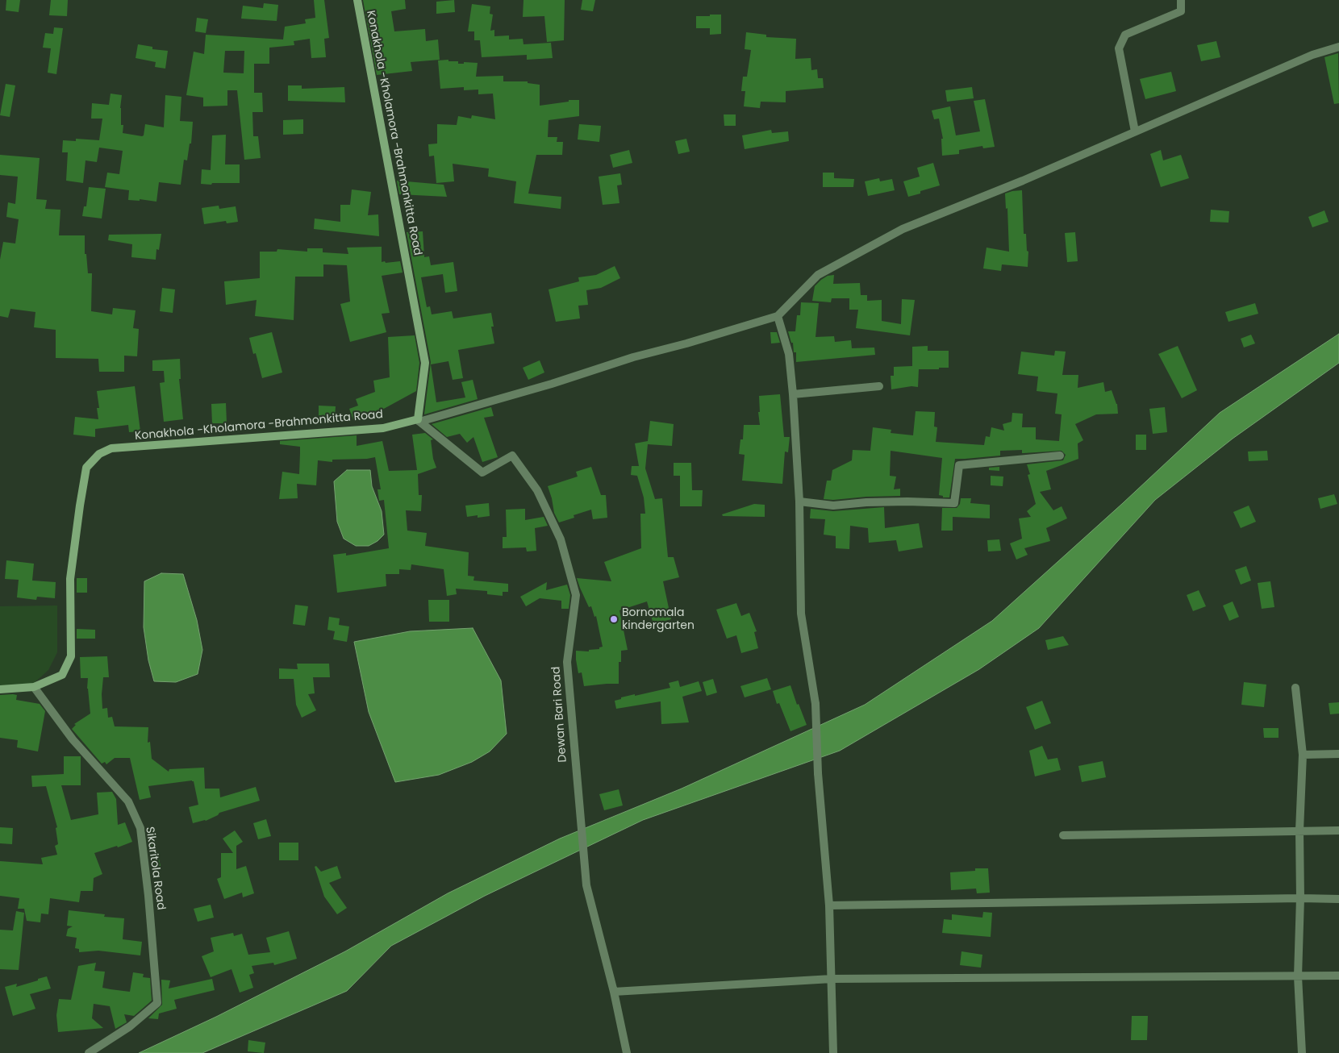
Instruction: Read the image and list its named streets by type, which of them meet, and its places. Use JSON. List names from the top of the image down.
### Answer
{
  "streets": {
    "main road": ["Konakhola -Kholamora -Brahmonkitta Road"],
    "street": ["Dewan Bari Road", "Sikaritola Road"]
  },
  "crossings": [
    ["Konakhola -Kholamora -Brahmonkitta Road", "Dewan Bari Road"],
    ["Konakhola -Kholamora -Brahmonkitta Road", "Sikaritola Road"]
  ],
  "places": ["Bornomala kindergarten"]
}
